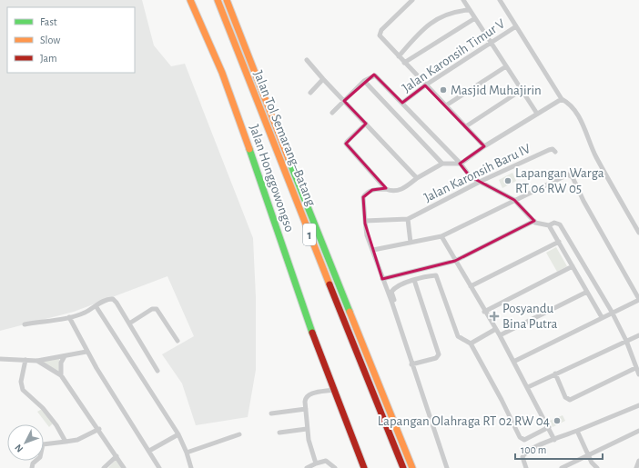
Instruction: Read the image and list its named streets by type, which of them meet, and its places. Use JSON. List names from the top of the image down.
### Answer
{
  "streets": {
    "main road": ["Jalan Tol Semarang–Batang", "Jalan Honggowongso", "1"],
    "street": ["Jalan Karonsih Timur V", "Jalan Karonsih Baru IV"]
  },
  "places": {
    "other": ["Masjid Muhajirin", "Lapangan Warga RT 06 RW 05", "Lapangan Olahraga RT 02 RW 04"],
    "health": ["Posyandu Bina Putra"]
  },
  "legend": ["Fast", "Slow", "Jam"],
  "scale_bar": "100 m",
  "north": "bottom left"
}
